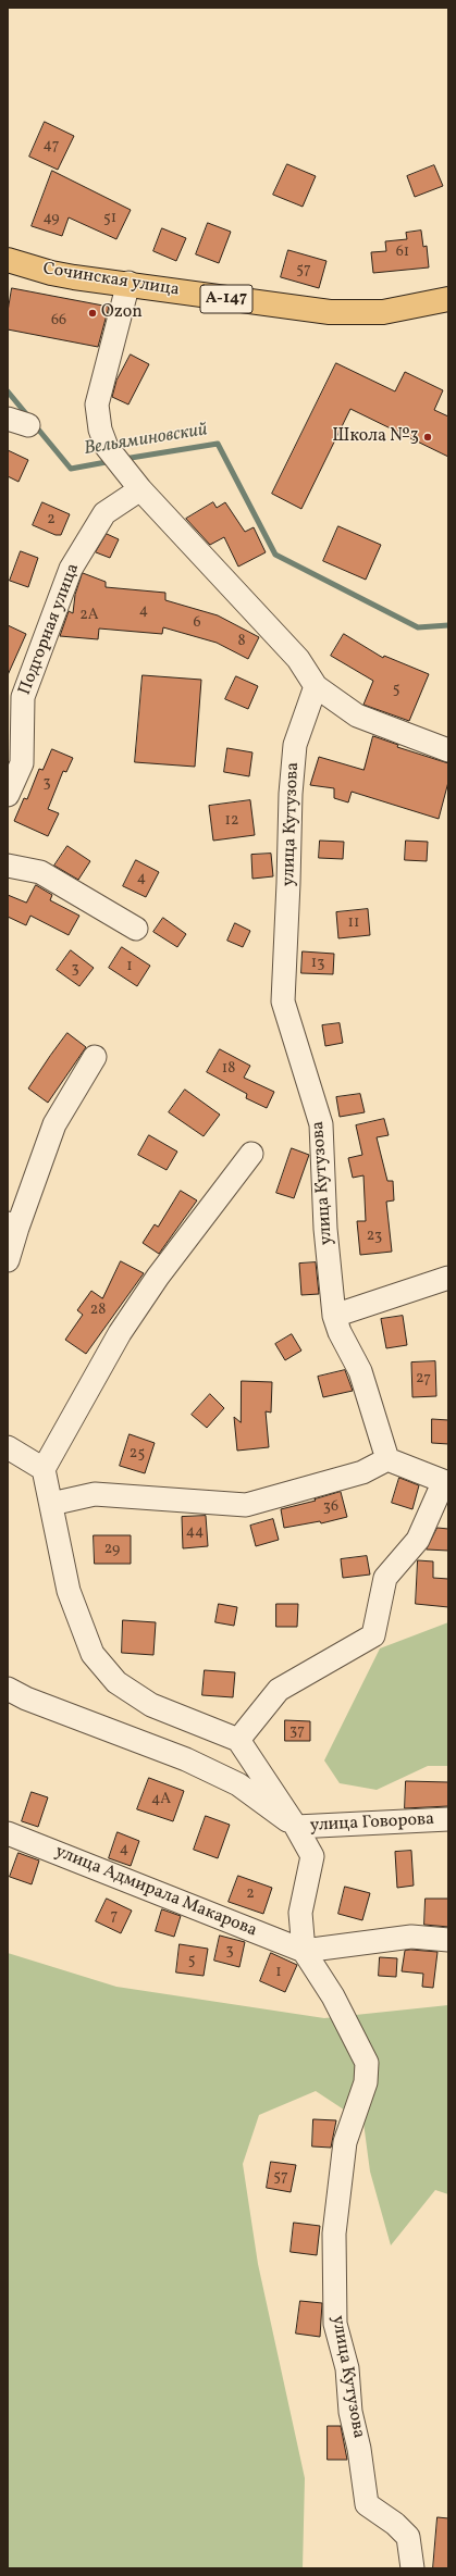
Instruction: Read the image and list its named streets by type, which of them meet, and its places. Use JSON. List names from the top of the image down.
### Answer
{
  "streets": {
    "highway": ["Сочинская улица", "А-147"],
    "street": [
      "Подгорная улица",
      "улица Кутузова",
      "улица Говорова",
      "улица Адмирала Макарова"
    ]
  },
  "crossings": [
    ["улица Кутузова", "улица Говорова"],
    ["улица Кутузова", "улица Адмирала Макарова"]
  ],
  "water": ["Вельяминовский"],
  "places": ["Ozon", "Школа №3"],
  "house_numbers": [
    "47",
    "49",
    "51",
    "61",
    "57",
    "66",
    "2",
    "4",
    "2А",
    "6",
    "8",
    "5",
    "3",
    "12",
    "4",
    "11",
    "13",
    "1",
    "3",
    "18",
    "23",
    "28",
    "27",
    "25",
    "36",
    "44",
    "29",
    "37",
    "4А",
    "4",
    "2",
    "7",
    "3",
    "5",
    "1",
    "57"
  ]
}
